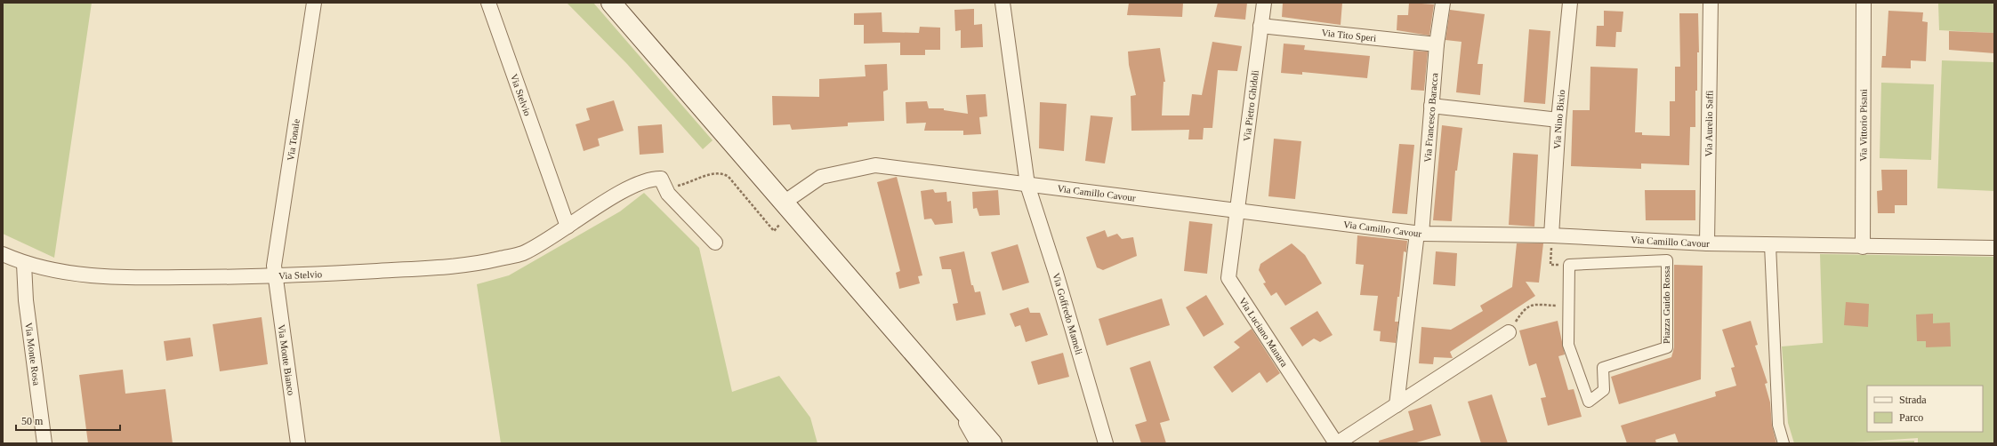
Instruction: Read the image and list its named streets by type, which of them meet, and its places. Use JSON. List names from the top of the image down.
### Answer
{
  "streets": {
    "street": [
      "Via Tito Speri",
      "Via Stelvio",
      "Via Pietro Ghidoli",
      "Via Francesco Baracca",
      "Via Nino Bixio",
      "Via Aurelio Saffi",
      "Via Vittorio Pisani",
      "Via Tonale",
      "Via Camillo Cavour",
      "Piazza Guido Rossa",
      "Via Goffredo Mameli",
      "Via Luciano Manara",
      "Via Monte Rosa",
      "Via Monte Bianco"
    ]
  },
  "crossings": [
    ["Via Tito Speri", "Via Pietro Ghidoli"],
    ["Via Tito Speri", "Via Francesco Baracca"],
    ["Via Stelvio", "Via Tonale"],
    ["Via Stelvio", "Via Monte Rosa"],
    ["Via Stelvio", "Via Monte Bianco"],
    ["Via Pietro Ghidoli", "Via Camillo Cavour"],
    ["Via Pietro Ghidoli", "Via Luciano Manara"],
    ["Via Francesco Baracca", "Via Camillo Cavour"],
    ["Via Nino Bixio", "Via Camillo Cavour"],
    ["Via Aurelio Saffi", "Via Camillo Cavour"],
    ["Via Vittorio Pisani", "Via Camillo Cavour"],
    ["Via Tonale", "Via Monte Bianco"],
    ["Via Camillo Cavour", "Via Goffredo Mameli"],
    ["Via Camillo Cavour", "Via Luciano Manara"]
  ],
  "legend": ["Strada", "Parco"],
  "scale_bar": "50 m"
}
